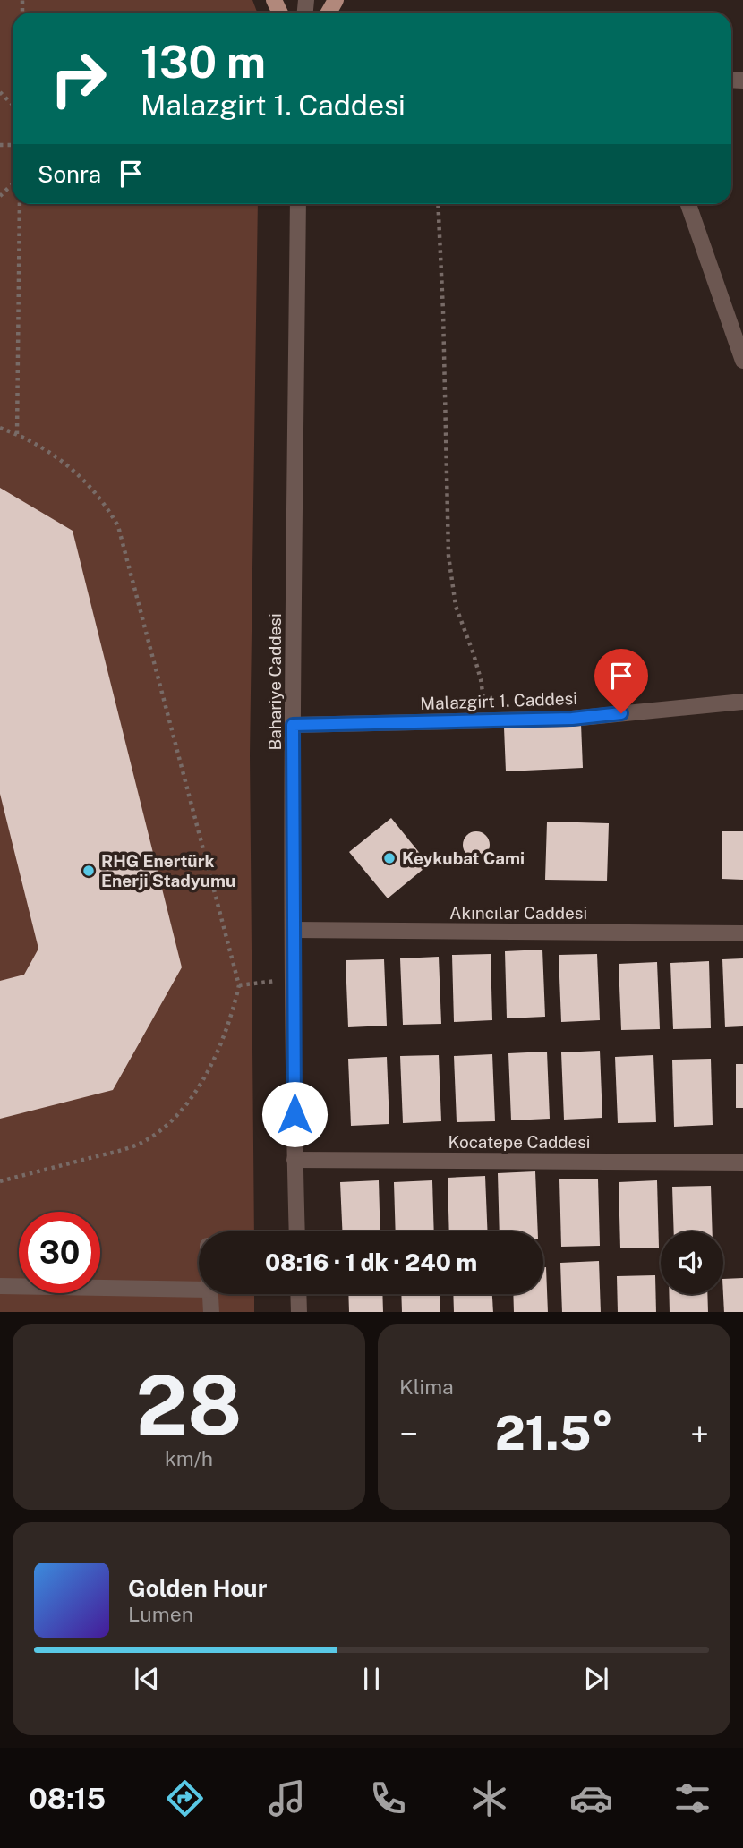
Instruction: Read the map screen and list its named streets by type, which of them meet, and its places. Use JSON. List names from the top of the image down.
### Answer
{
  "streets": {
    "street": [
      "Bahariye Caddesi",
      "Malazgirt 1. Caddesi",
      "Akıncılar Caddesi",
      "Kocatepe Caddesi"
    ]
  },
  "crossings": [
    ["Bahariye Caddesi", "Malazgirt 1. Caddesi"],
    ["Bahariye Caddesi", "Akıncılar Caddesi"],
    ["Bahariye Caddesi", "Kocatepe Caddesi"]
  ],
  "places": ["Keykubat Cami", "RHG Enertürk Enerji Stadyumu"],
  "page": {
    "turn": ["130 m", "Malazgirt 1. Caddesi"],
    "then": "Sonra",
    "limit": "30",
    "trip": "08:16 · 1 dk · 240 m",
    "tile": [
      ["28", "km/h"],
      "Klima"
    ],
    "heat": ["−", "21.5°", "+"],
    "song": ["Golden Hour", "Lumen"],
    "tabs": "08:15"
  }
}
